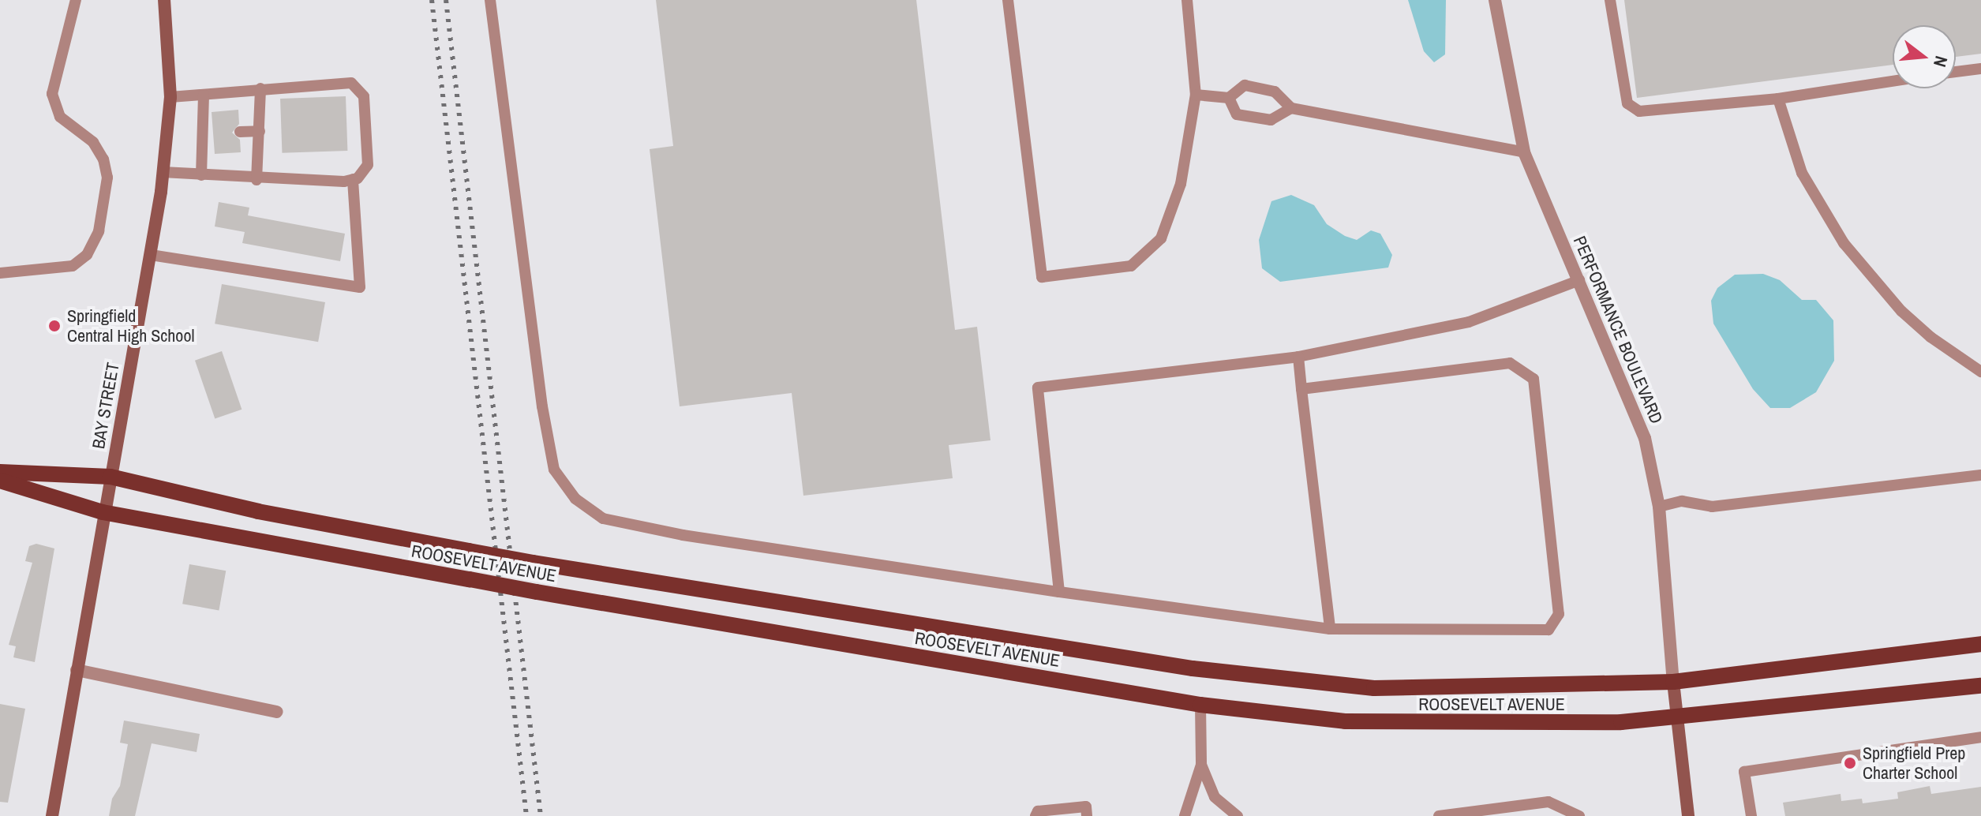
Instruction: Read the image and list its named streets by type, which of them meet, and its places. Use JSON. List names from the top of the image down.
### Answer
{
  "streets": {
    "main road": ["BAY STREET", "ROOSEVELT AVENUE"],
    "street": ["PERFORMANCE BOULEVARD"]
  },
  "crossings": [
    ["PERFORMANCE BOULEVARD", "ROOSEVELT AVENUE"],
    ["BAY STREET", "ROOSEVELT AVENUE"]
  ],
  "places": ["Springfield Central High School", "Springfield Prep Charter School"],
  "north": "right"
}
